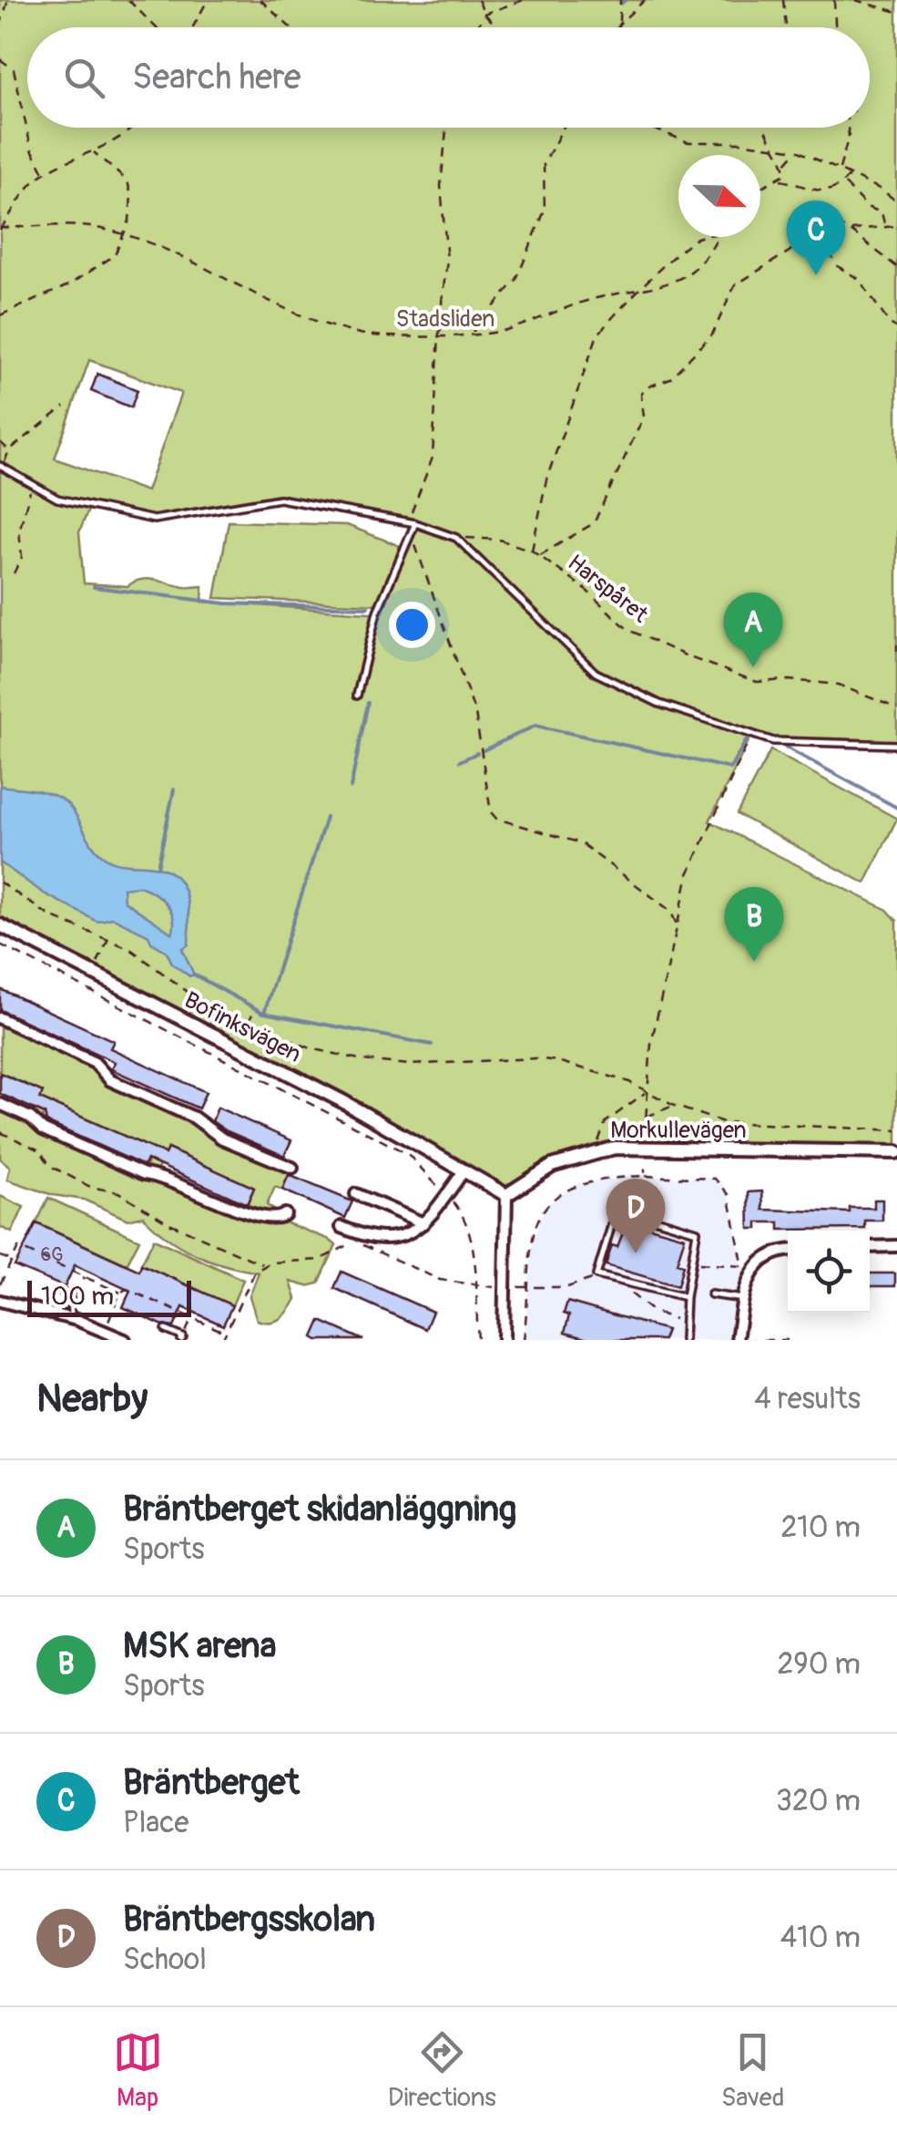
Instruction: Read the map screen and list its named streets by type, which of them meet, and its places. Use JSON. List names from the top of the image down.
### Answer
{
  "streets": {
    "street": ["Bofinksvägen", "Morkullevägen"],
    "path": ["Harspåret"]
  },
  "crossings": [
    ["Bofinksvägen", "Morkullevägen"]
  ],
  "parks": ["Stadsliden"],
  "house_numbers": ["6G"],
  "scale_bar": "100 m",
  "north": "right",
  "page": {
    "search": "Search here",
    "pins": [
      "C",
      "A",
      "B",
      "D"
    ],
    "scale": "100 m",
    "heading": ["Nearby", "4 results"],
    "list": [
      {
        "mark": "A",
        "name": "Bräntberget skidanläggning",
        "note": "Sports",
        "value": "210 m"
      },
      {
        "mark": "B",
        "name": "MSK arena",
        "note": "Sports",
        "value": "290 m"
      },
      {
        "mark": "C",
        "name": "Bräntberget",
        "note": "Place",
        "value": "320 m"
      },
      {
        "mark": "D",
        "name": "Bräntbergsskolan",
        "note": "School",
        "value": "410 m"
      }
    ],
    "nav": ["Map", "Directions", "Saved"]
  }
}
